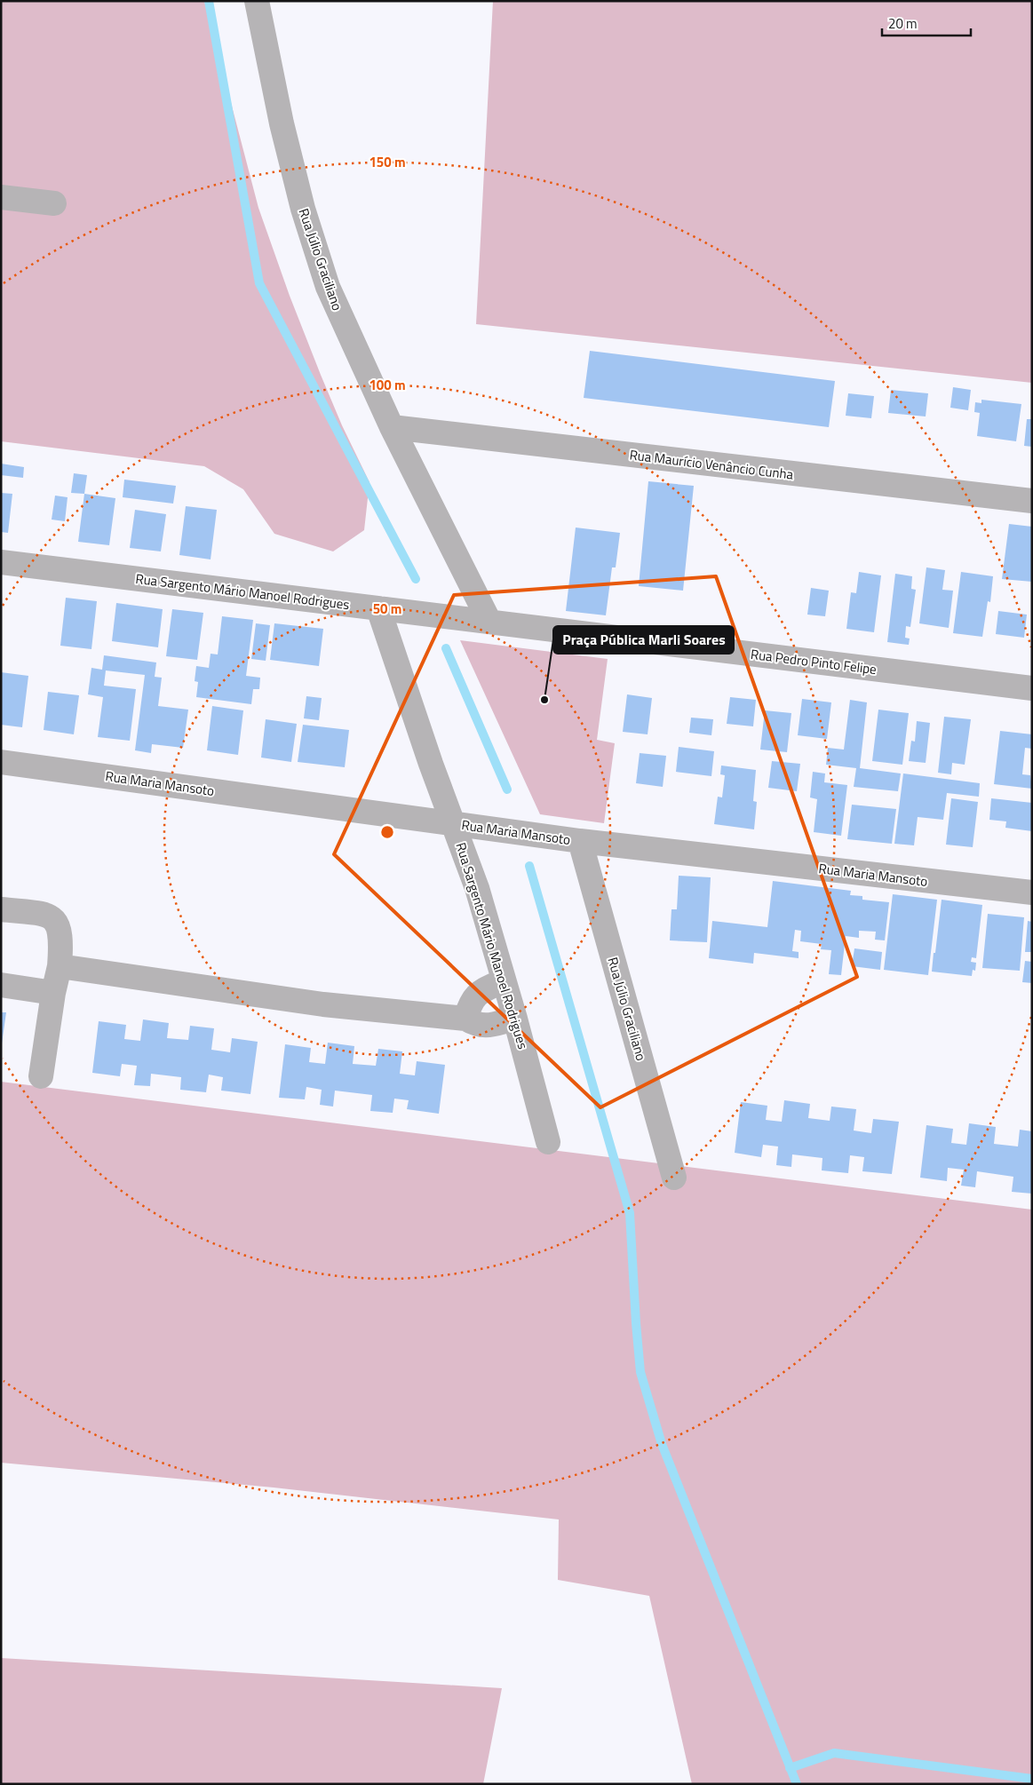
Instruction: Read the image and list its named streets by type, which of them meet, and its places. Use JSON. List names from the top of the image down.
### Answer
{
  "streets": {
    "street": [
      "Rua Júlio Graciliano",
      "Rua Maurício Venâncio Cunha",
      "Rua Sargento Mário Manoel Rodrigues",
      "Rua Pedro Pinto Felipe",
      "Rua Maria Mansoto"
    ]
  },
  "crossings": [
    ["Rua Júlio Graciliano", "Rua Maurício Venâncio Cunha"],
    ["Rua Júlio Graciliano", "Rua Pedro Pinto Felipe"],
    ["Rua Júlio Graciliano", "Rua Maria Mansoto"],
    ["Rua Sargento Mário Manoel Rodrigues", "Rua Pedro Pinto Felipe"],
    ["Rua Sargento Mário Manoel Rodrigues", "Rua Maria Mansoto"]
  ],
  "places": ["Praça Pública Marli Soares"],
  "scale_bar": "20 m",
  "rings": ["150 m", "100 m", "50 m"]
}
